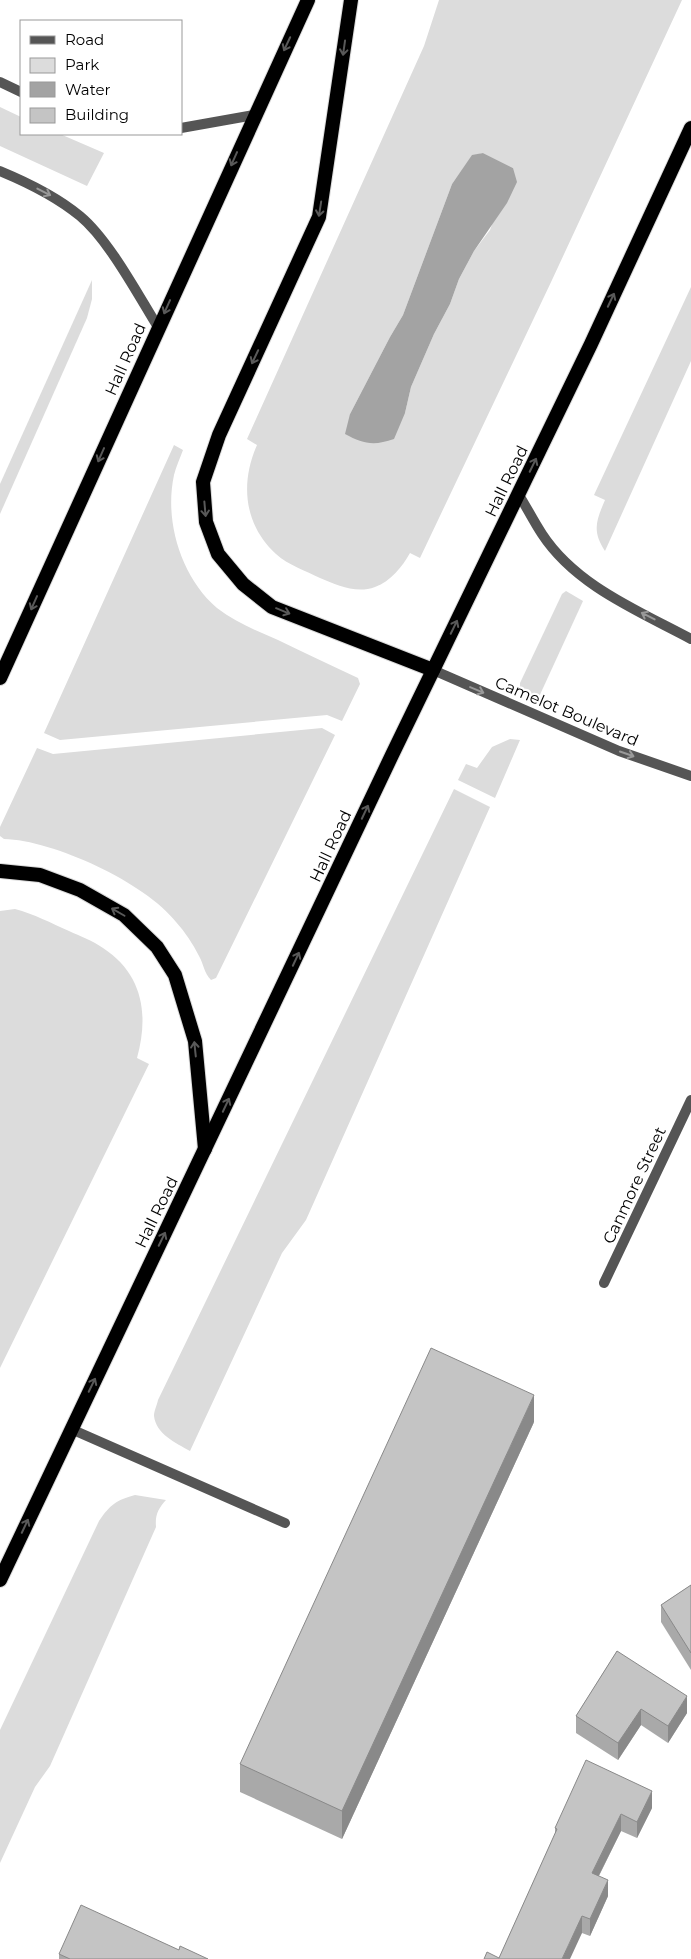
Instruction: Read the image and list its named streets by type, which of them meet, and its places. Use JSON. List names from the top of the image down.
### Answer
{
  "streets": {
    "highway": ["Hall Road"],
    "street": ["Camelot Boulevard", "Canmore Street"]
  },
  "crossings": [
    ["Hall Road", "Camelot Boulevard"]
  ],
  "one_way": ["Camelot Boulevard"],
  "legend": [
    "Road",
    "Park",
    "Water",
    "Building"
  ]
}
